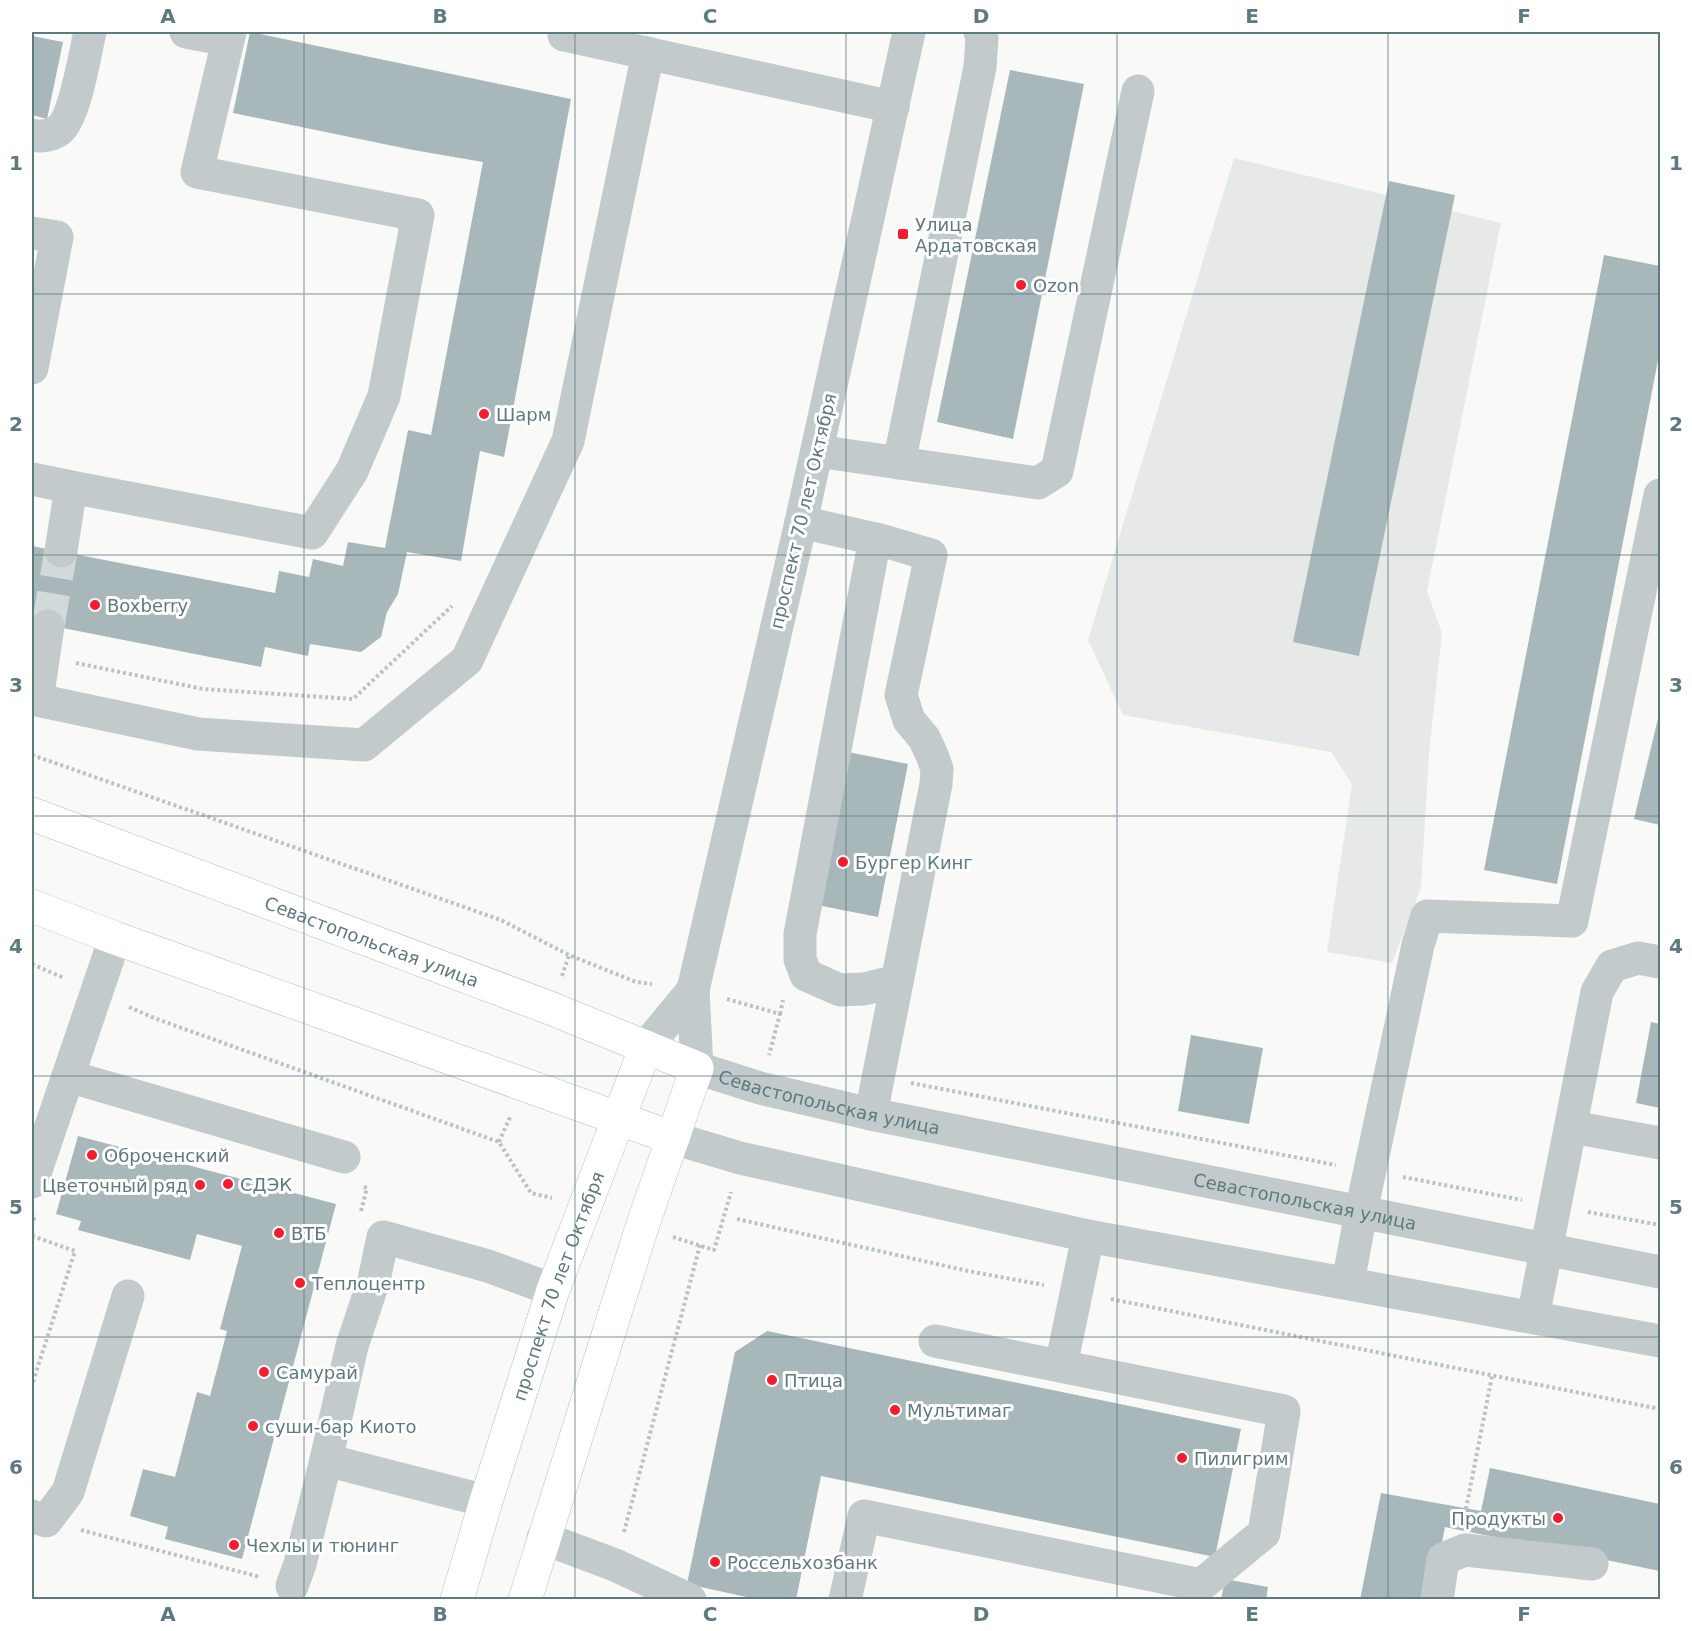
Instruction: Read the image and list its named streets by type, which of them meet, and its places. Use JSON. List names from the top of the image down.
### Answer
{
  "streets": {
    "main road": ["проспект 70 лет Октября", "Севастопольская улица"]
  },
  "crossings": [
    ["проспект 70 лет Октября", "Севастопольская улица"]
  ],
  "places": {
    "transit": ["Улица Ардатовская"],
    "other": [
      "Ozon",
      "Шарм",
      "Boxberry",
      "Бургер Кинг",
      "Оброченский",
      "СДЭК",
      "Цветочный ряд",
      "ВТБ",
      "Теплоцентр",
      "Самурай",
      "Птица",
      "Мультимаг",
      "суши-бар Киото",
      "Пилигрим",
      "Продукты",
      "Чехлы и тюнинг",
      "Россельхозбанк"
    ]
  },
  "grid": {
    "columns": [
      "A",
      "B",
      "C",
      "D",
      "E",
      "F"
    ],
    "rows": [
      "1",
      "2",
      "3",
      "4",
      "5",
      "6"
    ]
  }
}
